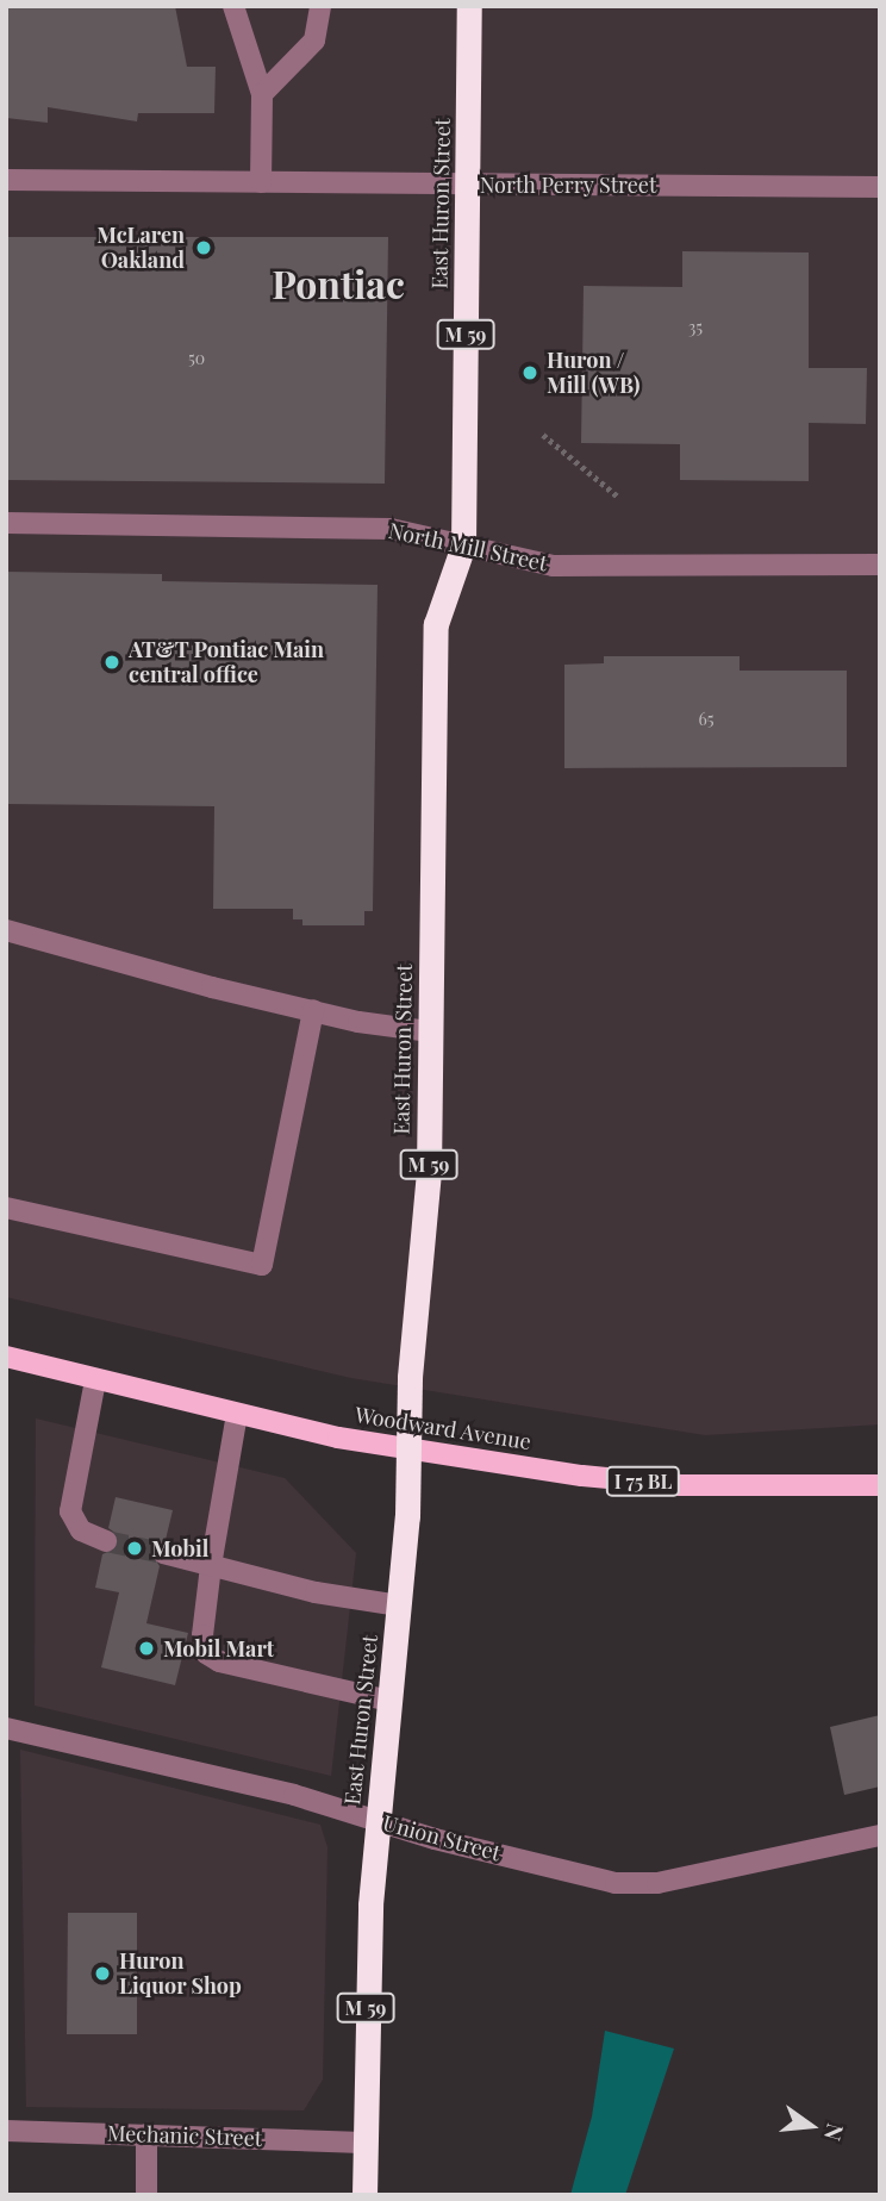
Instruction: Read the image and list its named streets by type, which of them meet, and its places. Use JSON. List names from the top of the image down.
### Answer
{
  "streets": {
    "highway": ["East Huron Street", "M 59"],
    "main road": ["Woodward Avenue", "I 75 BL"],
    "street": [
      "North Perry Street",
      "North Mill Street",
      "Union Street",
      "Mechanic Street"
    ]
  },
  "crossings": [
    ["North Perry Street", "East Huron Street"],
    ["East Huron Street", "North Mill Street"],
    ["East Huron Street", "Woodward Avenue"],
    ["East Huron Street", "Union Street"],
    ["East Huron Street", "Mechanic Street"]
  ],
  "districts": ["Pontiac"],
  "places": [
    "McLaren Oakland",
    "Huron / Mill (WB)",
    "AT&T Pontiac Main central office",
    "Mobil",
    "Mobil Mart",
    "Huron Liquor Shop"
  ],
  "house_numbers": ["35", "50", "65"],
  "north": "right"
}
